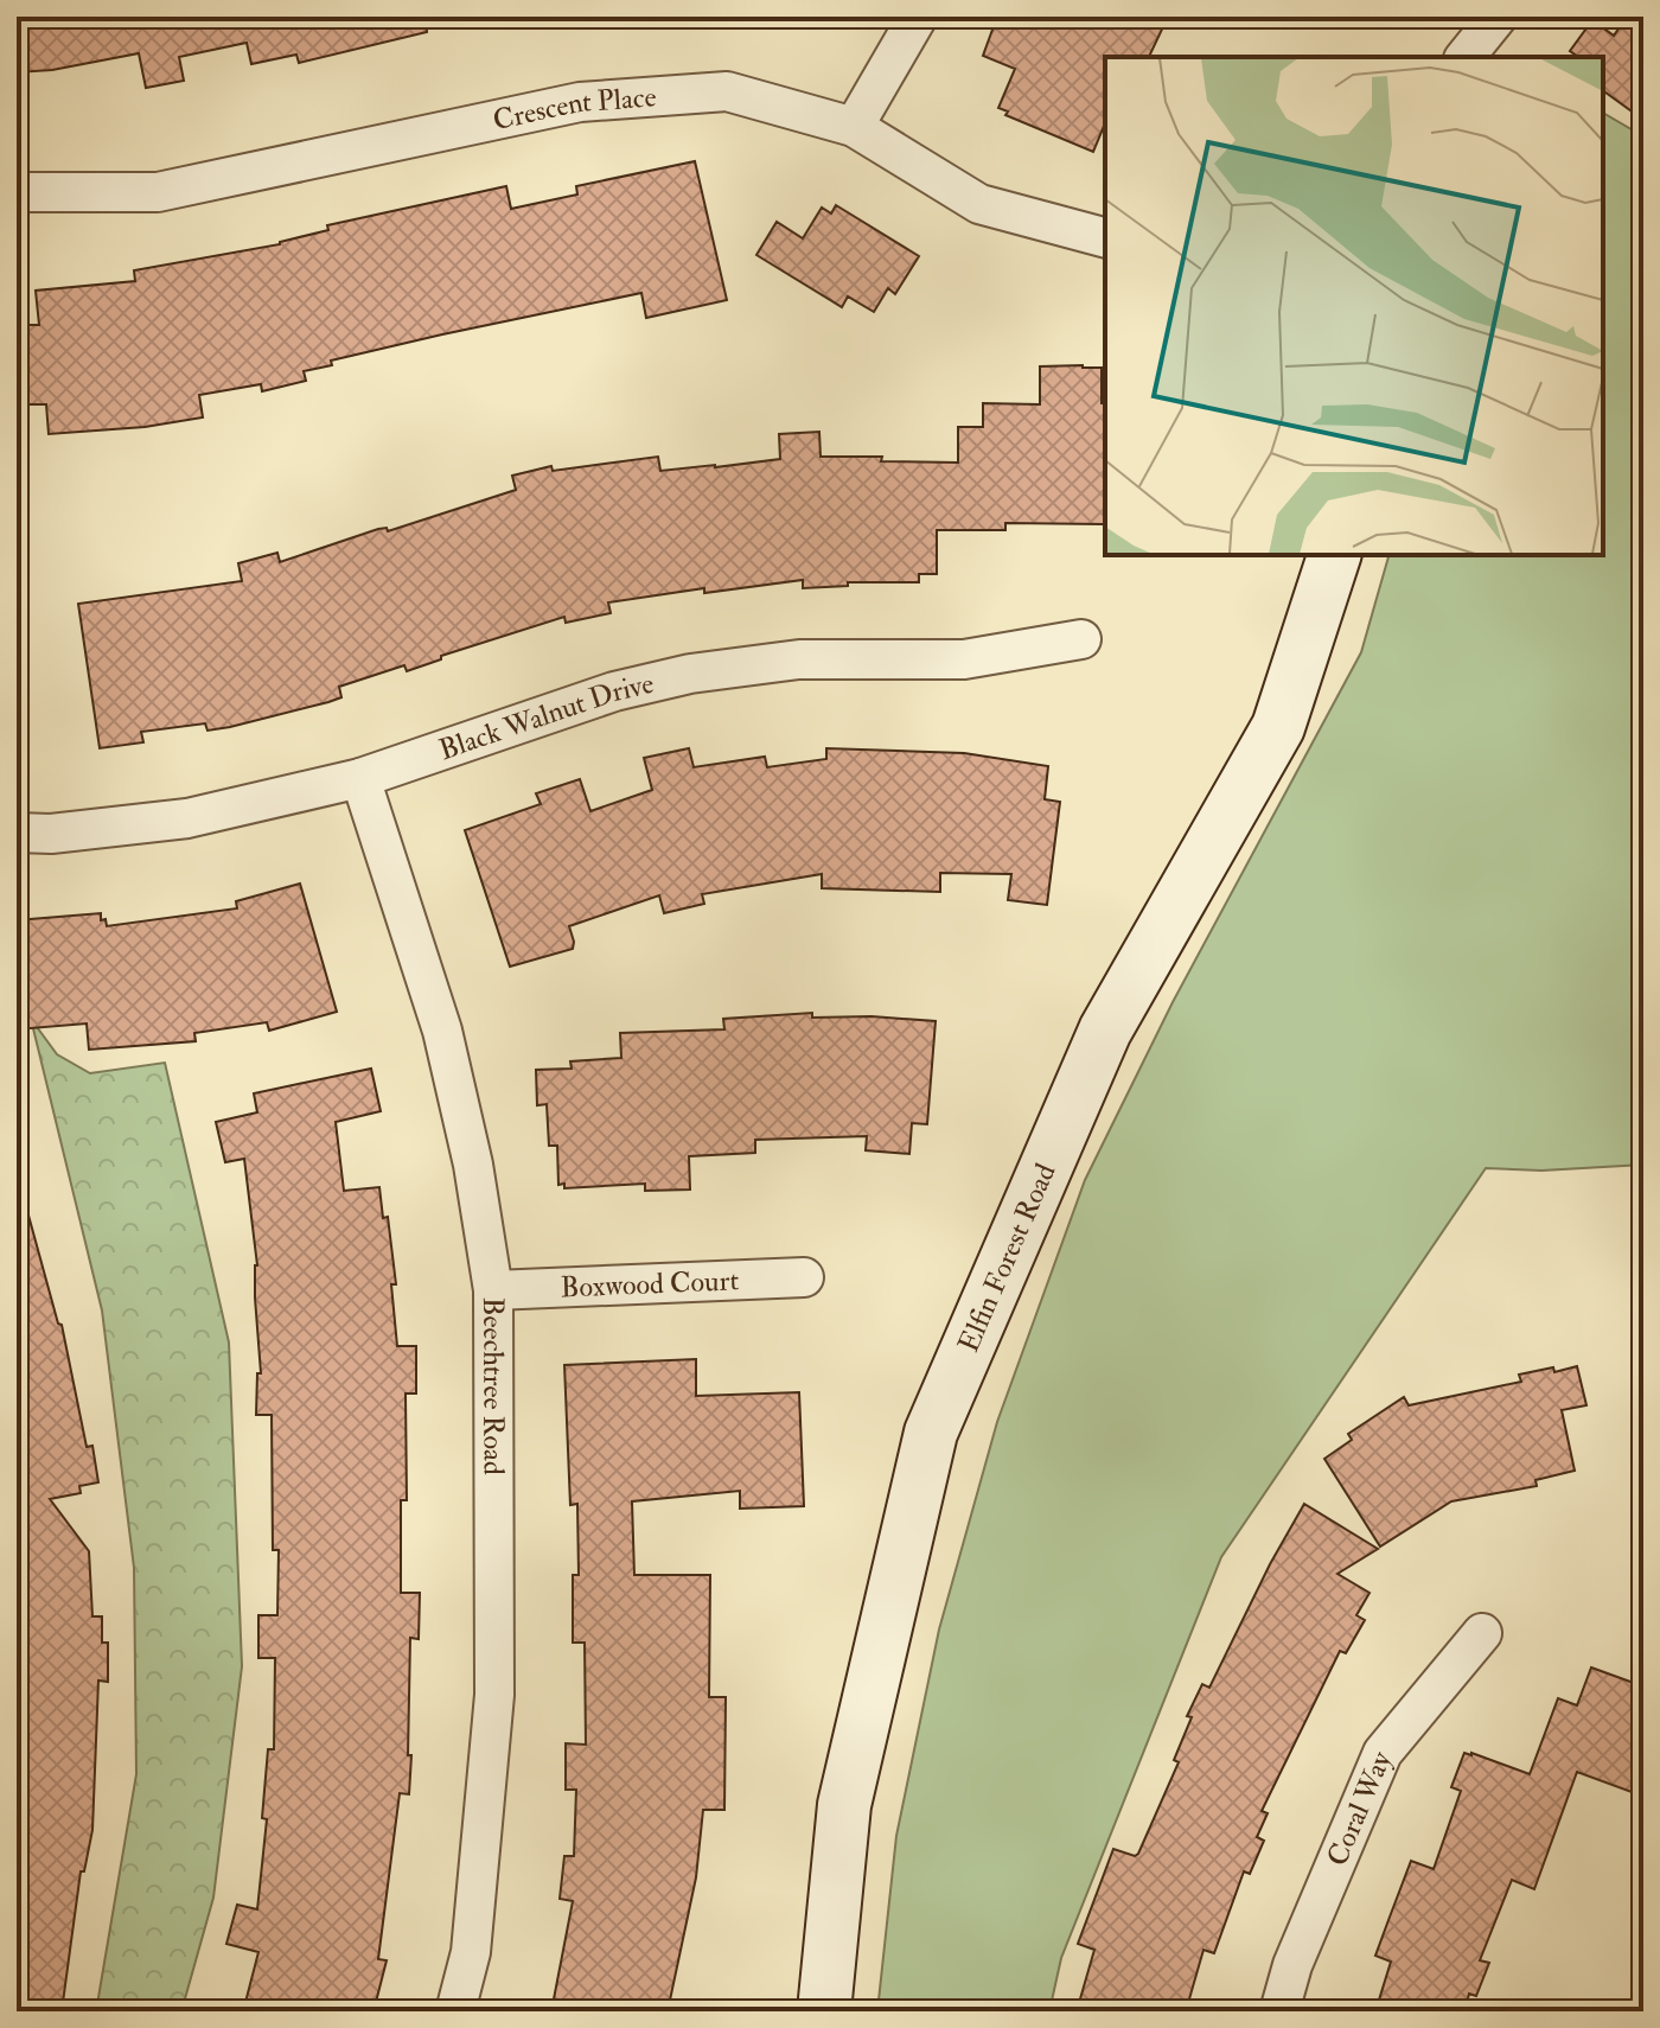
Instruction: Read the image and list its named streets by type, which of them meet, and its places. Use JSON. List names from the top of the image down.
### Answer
{
  "streets": {
    "street": [
      "Crescent Place",
      "Black Walnut Drive",
      "Elfin Forest Road",
      "Boxwood Court",
      "Beechtree Road",
      "Coral Way"
    ]
  },
  "crossings": [
    ["Black Walnut Drive", "Beechtree Road"],
    ["Boxwood Court", "Beechtree Road"]
  ]
}
